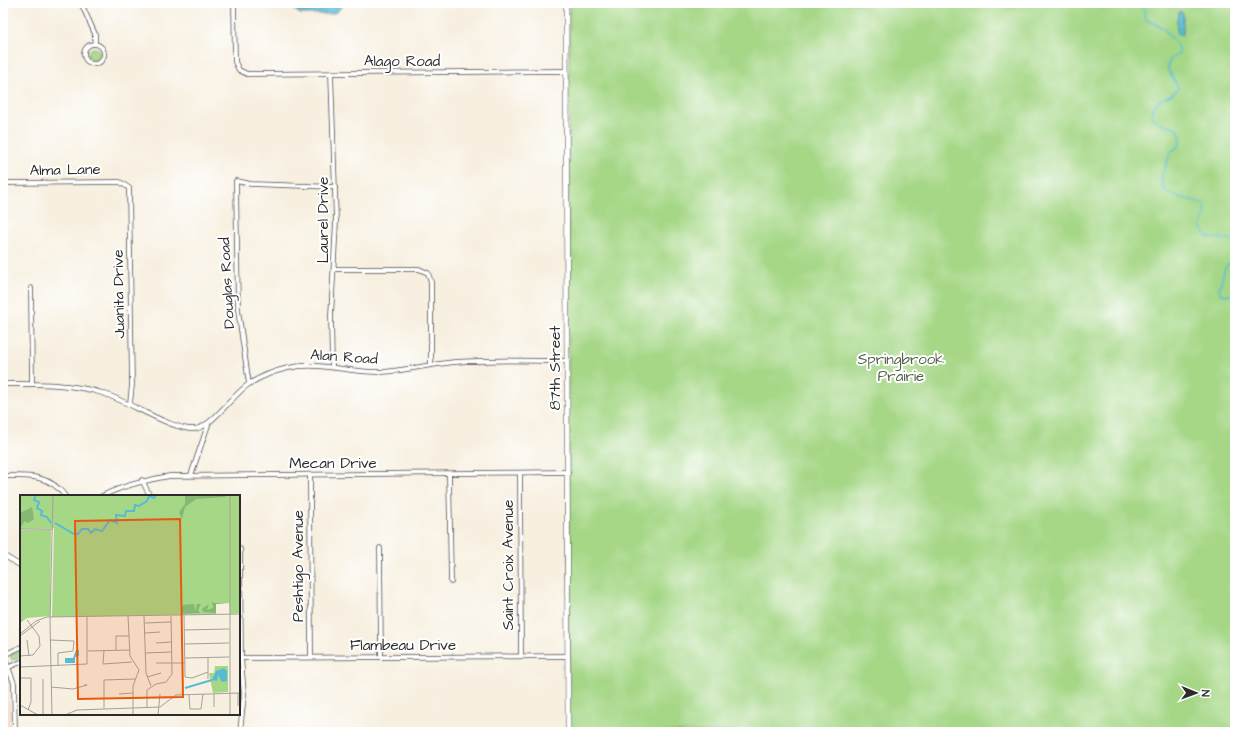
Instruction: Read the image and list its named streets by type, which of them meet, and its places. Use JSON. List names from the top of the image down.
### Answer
{
  "streets": {
    "street": [
      "Alago Road",
      "Alma Lane",
      "Laurel Drive",
      "Douglas Road",
      "Juanita Drive",
      "Alan Road",
      "87th Street",
      "Mecan Drive",
      "Saint Croix Avenue",
      "Peshtigo Avenue",
      "Flambeau Drive"
    ]
  },
  "crossings": [
    ["Alago Road", "Laurel Drive"],
    ["Alago Road", "87th Street"],
    ["Alma Lane", "Juanita Drive"],
    ["Laurel Drive", "Douglas Road"],
    ["Laurel Drive", "Alan Road"],
    ["Douglas Road", "Alan Road"],
    ["Alan Road", "87th Street"],
    ["87th Street", "Mecan Drive"],
    ["87th Street", "Flambeau Drive"],
    ["Mecan Drive", "Saint Croix Avenue"],
    ["Mecan Drive", "Peshtigo Avenue"],
    ["Saint Croix Avenue", "Flambeau Drive"],
    ["Peshtigo Avenue", "Flambeau Drive"]
  ],
  "parks": ["Springbrook Prairie"],
  "north": "right"
}
